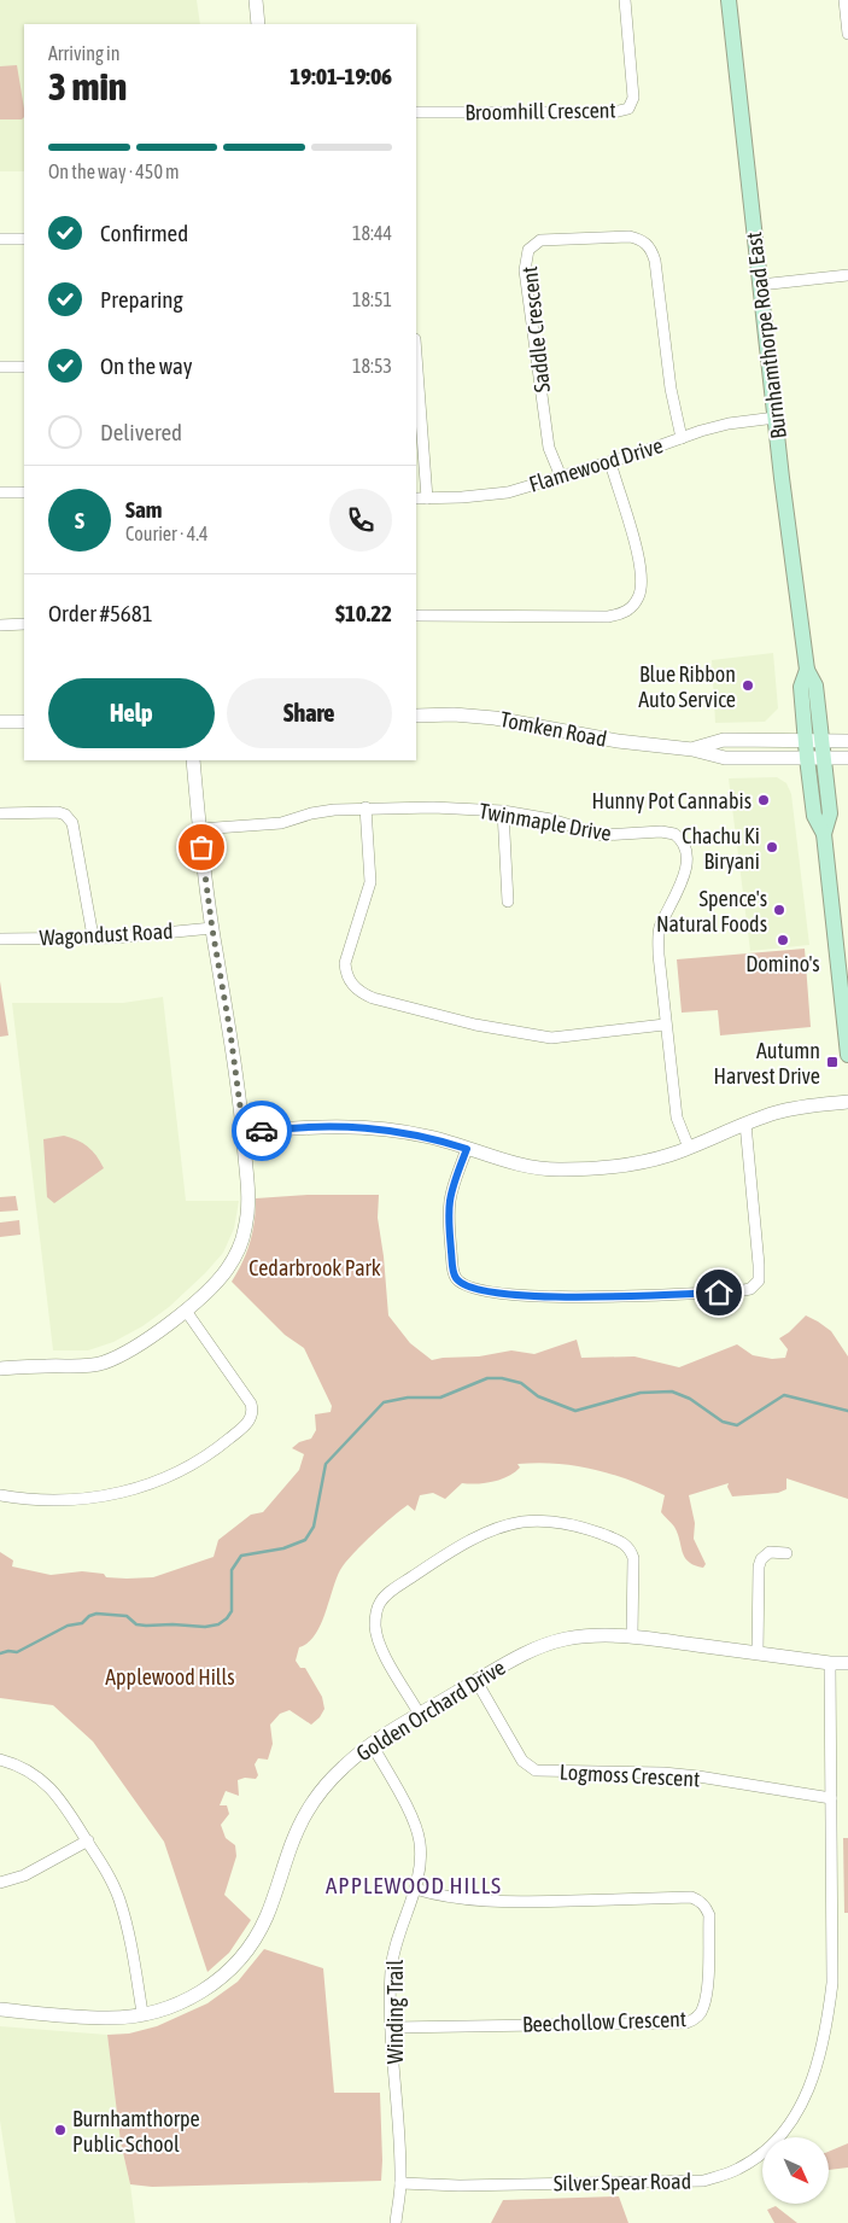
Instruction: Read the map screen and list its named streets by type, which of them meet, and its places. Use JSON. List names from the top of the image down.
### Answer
{
  "streets": {
    "main road": ["Burnhamthorpe Road East"],
    "street": [
      "Broomhill Crescent",
      "Saddle Crescent",
      "Flamewood Drive",
      "Tomken Road",
      "Twinmaple Drive",
      "Wagondust Road",
      "Golden Orchard Drive",
      "Logmoss Crescent",
      "Winding Trail",
      "Beechollow Crescent",
      "Silver Spear Road"
    ]
  },
  "crossings": [
    ["Saddle Crescent", "Flamewood Drive"],
    ["Burnhamthorpe Road East", "Flamewood Drive"],
    ["Burnhamthorpe Road East", "Tomken Road"],
    ["Golden Orchard Drive", "Logmoss Crescent"],
    ["Golden Orchard Drive", "Winding Trail"],
    ["Golden Orchard Drive", "Silver Spear Road"],
    ["Logmoss Crescent", "Silver Spear Road"],
    ["Winding Trail", "Beechollow Crescent"],
    ["Winding Trail", "Silver Spear Road"]
  ],
  "districts": ["APPLEWOOD HILLS"],
  "parks": ["Cedarbrook Park", "Applewood Hills"],
  "places": {
    "other": [
      "Blue Ribbon Auto Service",
      "Hunny Pot Cannabis",
      "Chachu Ki Biryani",
      "Spence's Natural Foods",
      "Domino's",
      "Burnhamthorpe Public School"
    ],
    "transit": ["Autumn Harvest Drive"]
  },
  "north": "bottom right",
  "page": {
    "heading": ["3 min", "Arriving in", "19:01–19:06"],
    "panel": [
      "Sam",
      "Courier · 4.4",
      "Order #5681",
      "$10.22"
    ],
    "bar": "On the way · 450 m",
    "list": [
      ["Confirmed", "18:44"],
      ["Preparing", "18:51"],
      ["On the way", "18:53"],
      "Delivered"
    ],
    "round": "S",
    "buttons": ["Help", "Share"]
  }
}
